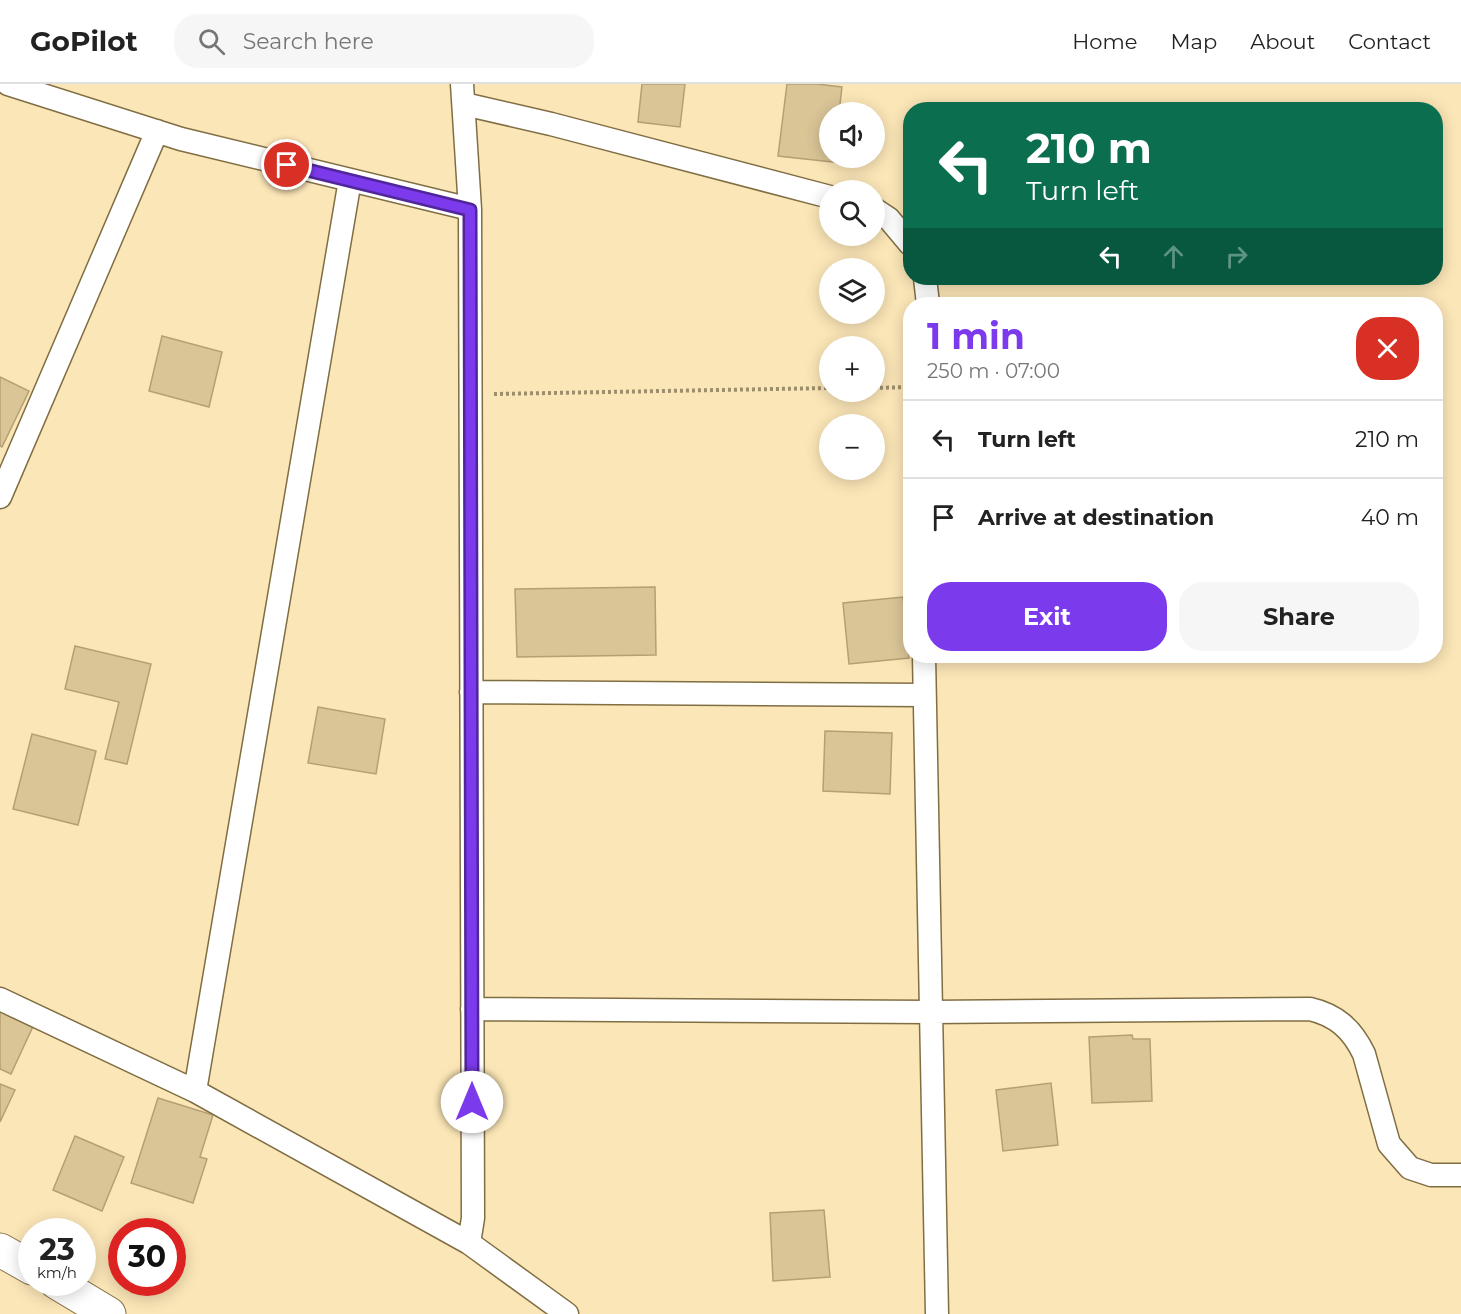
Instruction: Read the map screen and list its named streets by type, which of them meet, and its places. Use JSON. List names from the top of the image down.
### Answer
{
  "page": {
    "header": "GoPilot",
    "search": "Search here",
    "nav": [
      "Home",
      "Map",
      "About",
      "Contact"
    ],
    "map_buttons": ["+", "−"],
    "turn": ["210 m", "Turn left"],
    "heading": ["1 min", "250 m · 07:00"],
    "list": [
      {
        "name": "Turn left",
        "value": "210 m"
      },
      {
        "name": "Arrive at destination",
        "value": "40 m"
      }
    ],
    "buttons": ["Exit", "Share"],
    "speed": "23 km/h",
    "limit": "30"
  }
}
